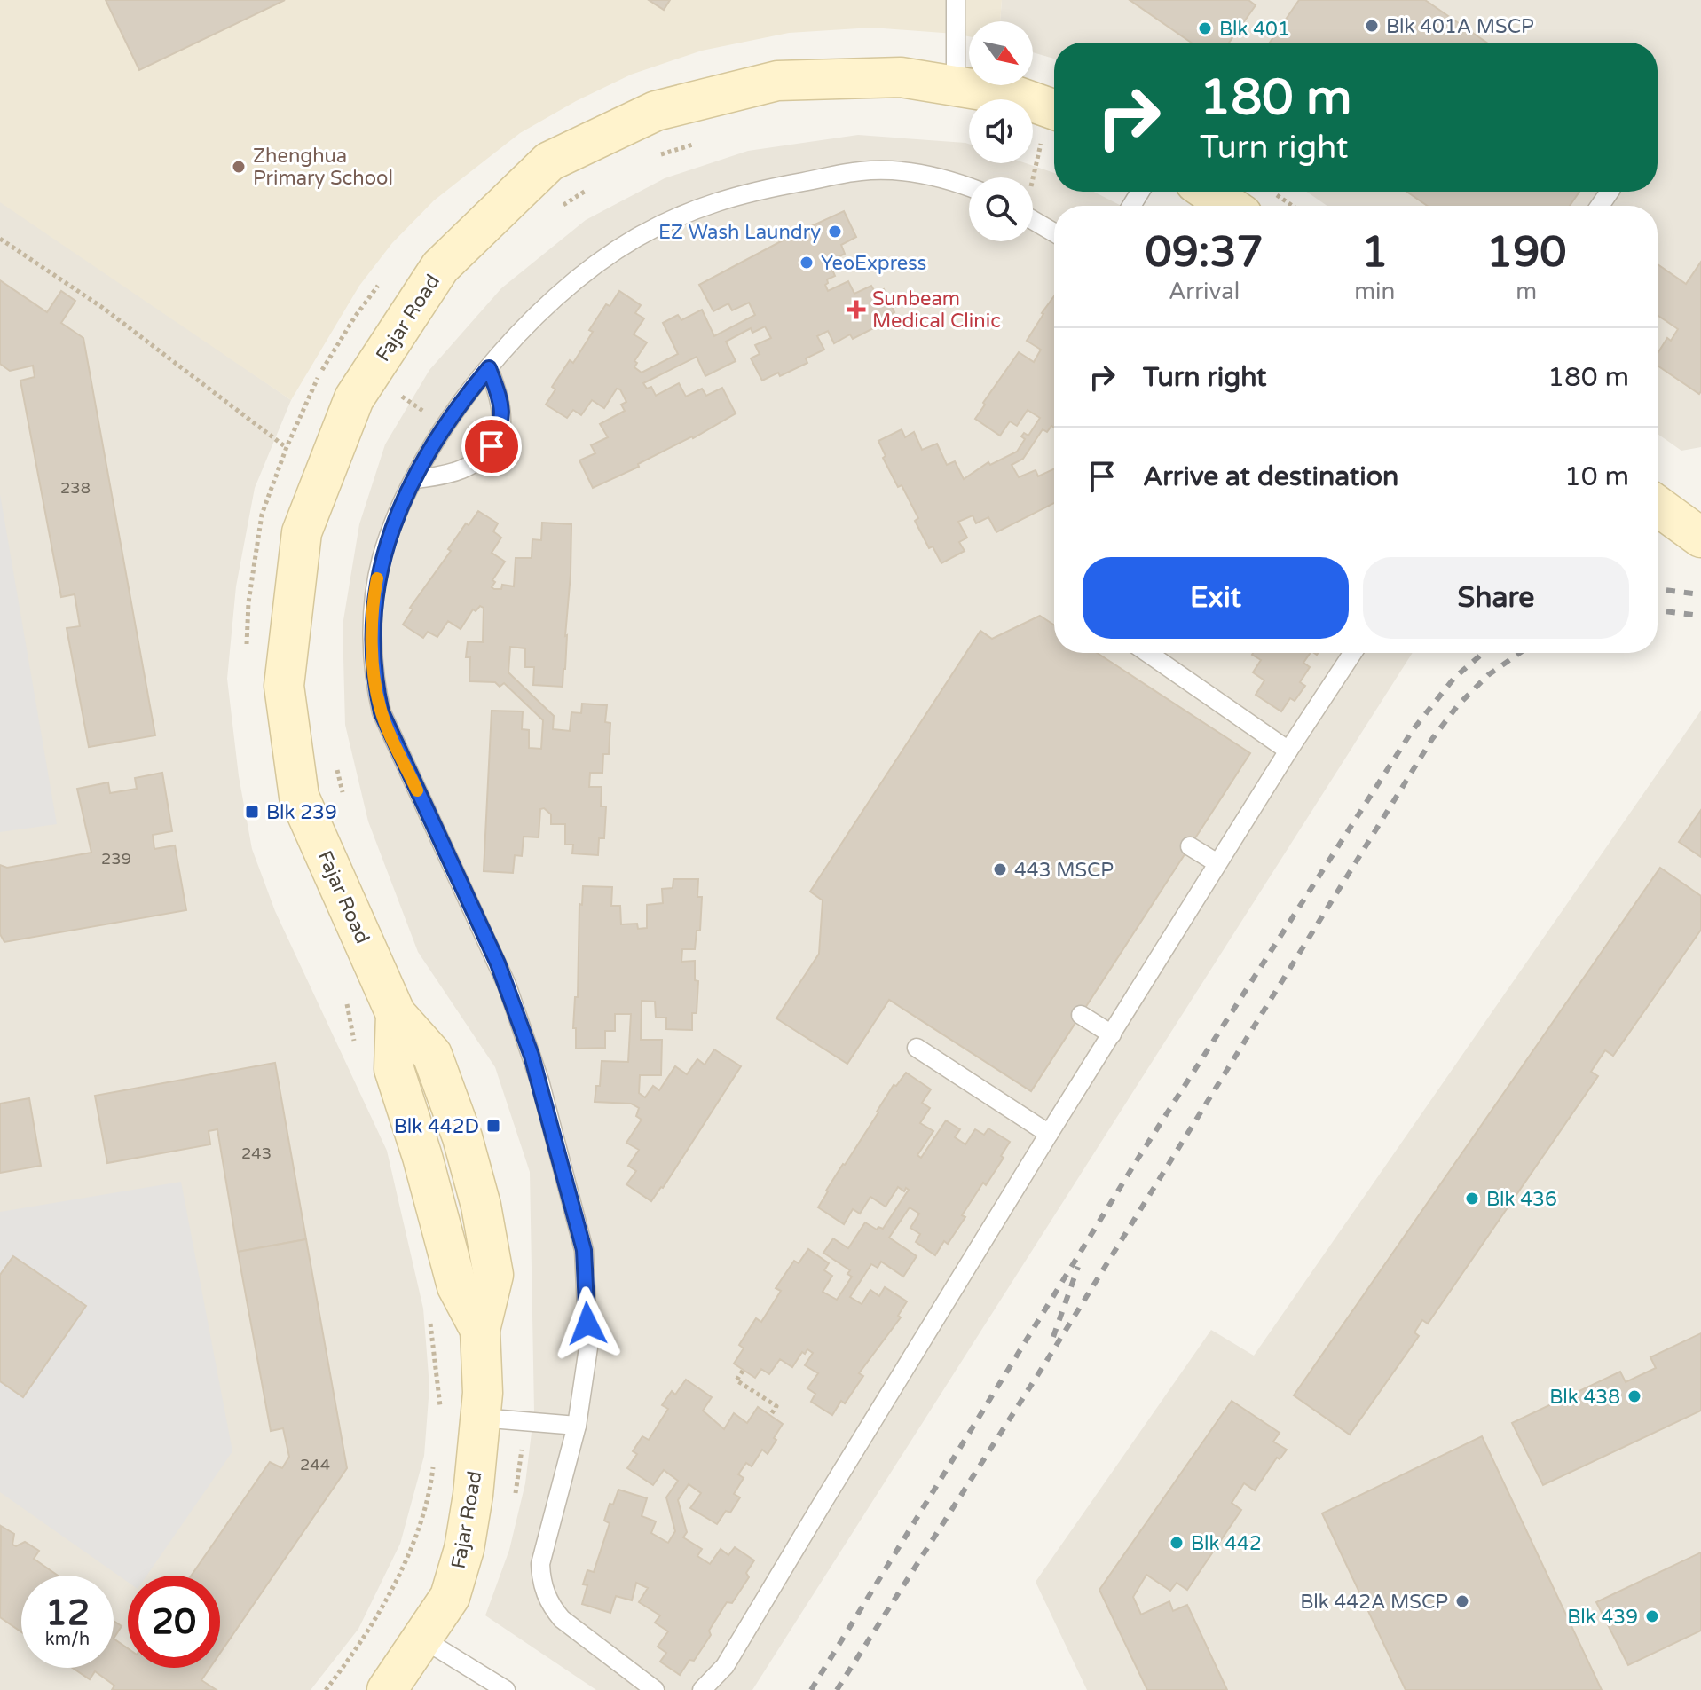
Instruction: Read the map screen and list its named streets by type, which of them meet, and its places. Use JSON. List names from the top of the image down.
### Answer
{
  "streets": {
    "street": ["Fajar Road"]
  },
  "places": {
    "other": [
      "Blk 401A MSCP",
      "Blk 401",
      "Zhenghua Primary School",
      "EZ Wash Laundry",
      "YeoExpress",
      "443 MSCP",
      "Blk 436",
      "Blk 438",
      "Blk 442",
      "Blk 442A MSCP",
      "Blk 439"
    ],
    "health": ["Sunbeam Medical Clinic"],
    "transit": ["Blk 239", "Blk 442D"]
  },
  "house_numbers": [
    "238",
    "239",
    "243",
    "244"
  ],
  "north": "bottom right",
  "page": {
    "turn": ["180 m", "Turn right"],
    "eta": [
      "09:37",
      "Arrival",
      "1",
      "min",
      "190",
      "m"
    ],
    "list": [
      {
        "name": "Turn right",
        "value": "180 m"
      },
      {
        "name": "Arrive at destination",
        "value": "10 m"
      }
    ],
    "buttons": ["Exit", "Share"],
    "speed": "12 km/h",
    "limit": "20"
  }
}
